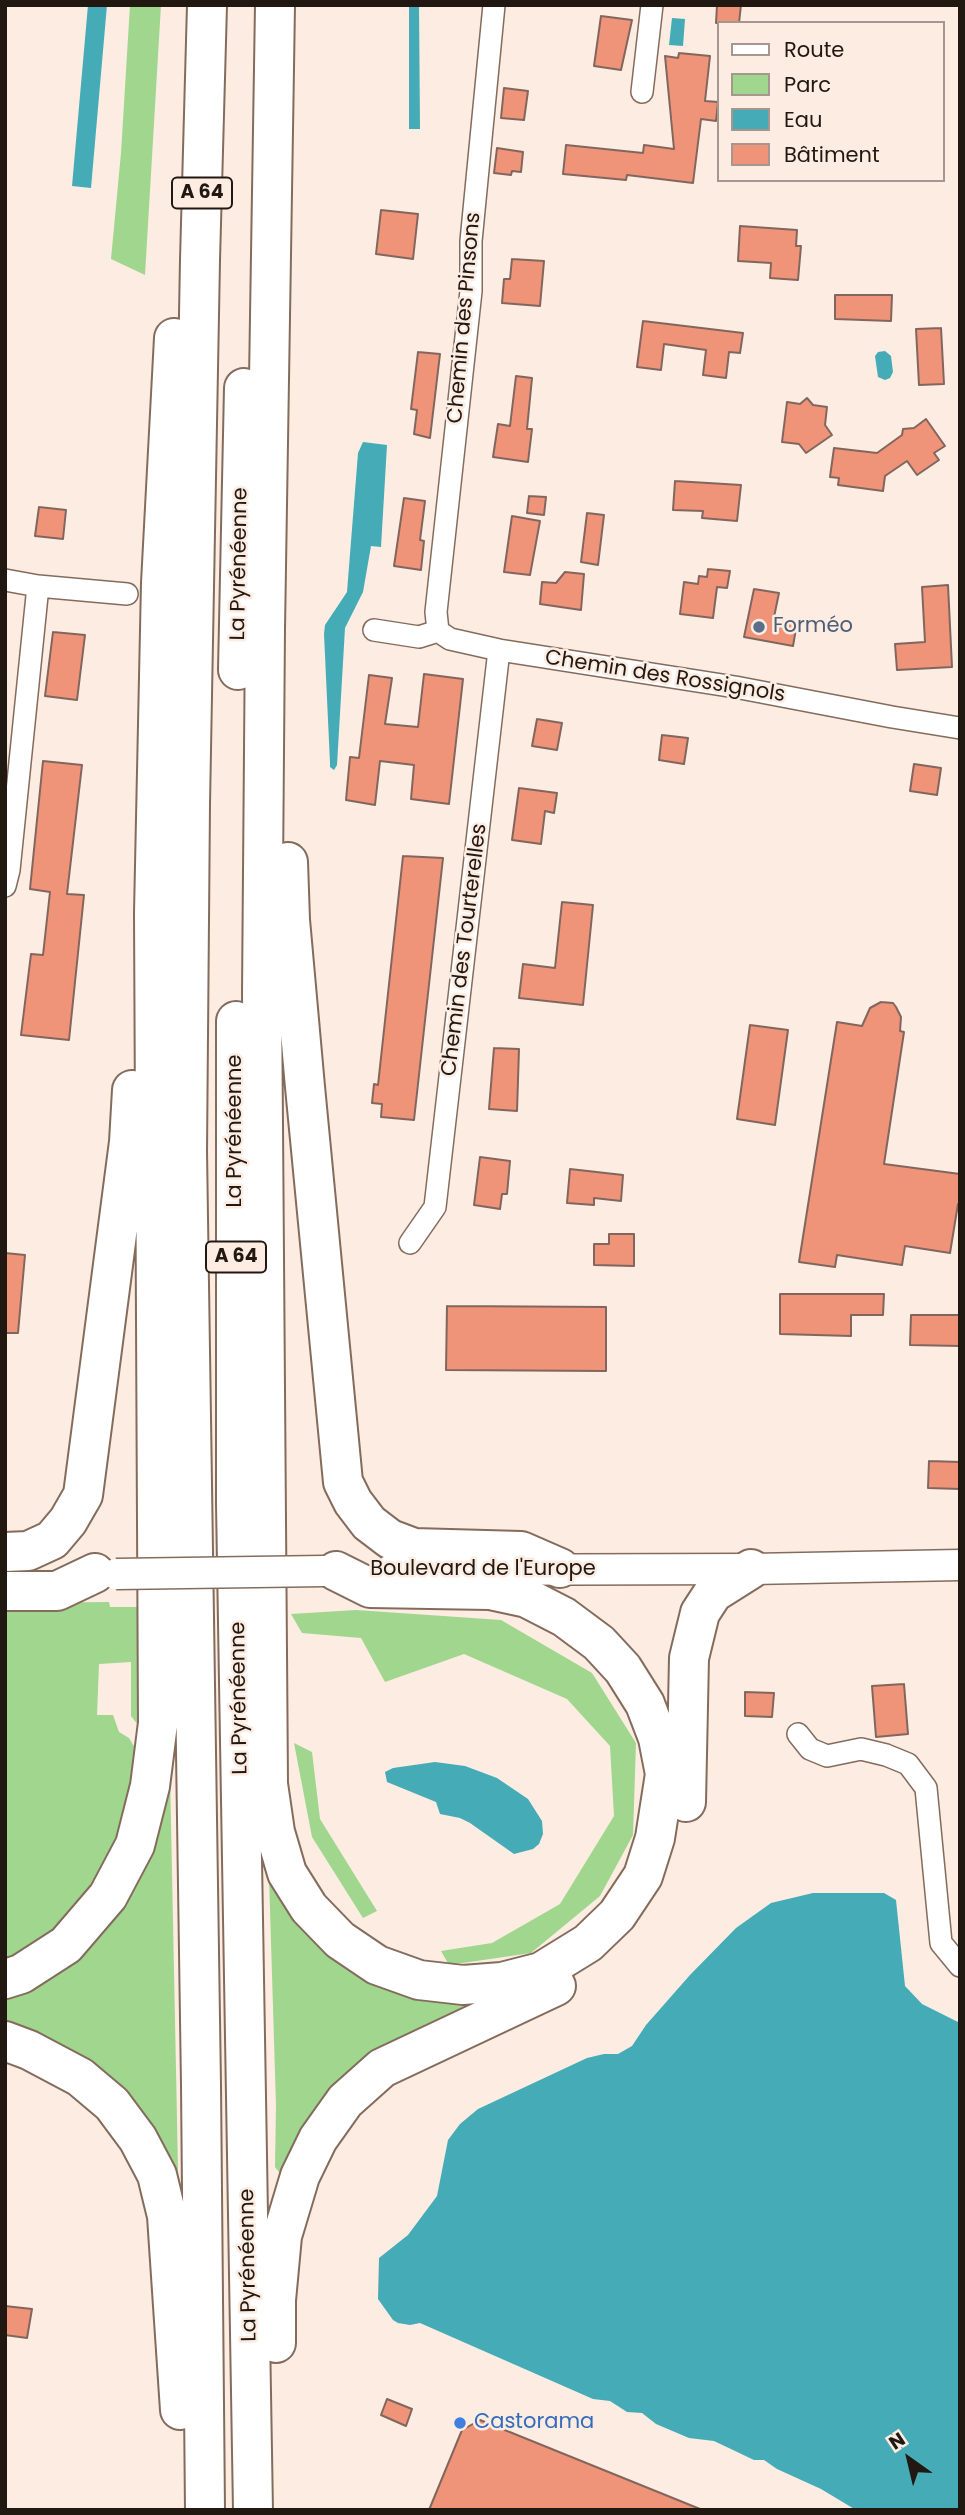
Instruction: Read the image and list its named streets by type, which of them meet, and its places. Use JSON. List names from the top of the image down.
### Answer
{
  "streets": {
    "highway": ["A 64", "La Pyrénéenne"],
    "street": [
      "Chemin des Pinsons",
      "Chemin des Rossignols",
      "Chemin des Tourterelles",
      "Boulevard de l'Europe"
    ]
  },
  "crossings": [
    ["Chemin des Pinsons", "Chemin des Rossignols"],
    ["Chemin des Rossignols", "Chemin des Tourterelles"]
  ],
  "places": ["Forméo", "Castorama"],
  "legend": [
    "Route",
    "Parc",
    "Eau",
    "Bâtiment"
  ],
  "north": "top left"
}
